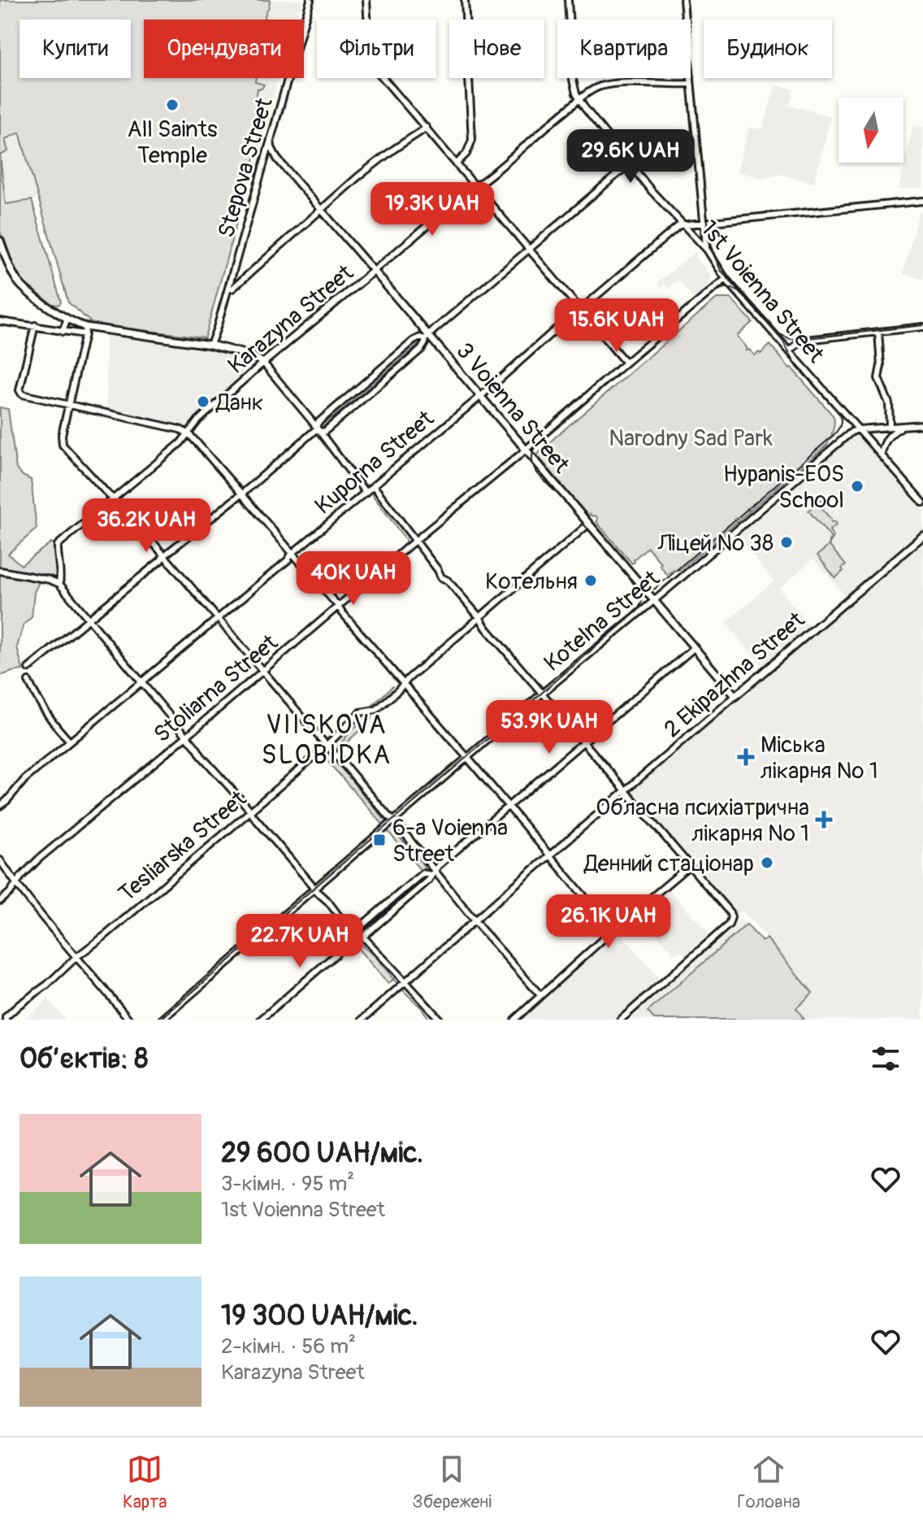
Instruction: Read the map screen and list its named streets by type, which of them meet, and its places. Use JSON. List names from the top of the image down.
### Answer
{
  "streets": {
    "main road": ["Karazyna Street", "3 Voienna Street", "2 Ekipazhna Street"],
    "street": [
      "Stepova Street",
      "1st Voienna Street",
      "Kuporna Street",
      "Kotelna Street",
      "Stoliarna Street",
      "Tesliarska Street"
    ]
  },
  "crossings": [
    ["Stepova Street", "3 Voienna Street"],
    ["1st Voienna Street", "Karazyna Street"],
    ["1st Voienna Street", "Kuporna Street"],
    ["1st Voienna Street", "Kotelna Street"],
    ["1st Voienna Street", "Stoliarna Street"],
    ["Karazyna Street", "3 Voienna Street"],
    ["3 Voienna Street", "Kuporna Street"],
    ["3 Voienna Street", "Kotelna Street"],
    ["3 Voienna Street", "2 Ekipazhna Street"],
    ["3 Voienna Street", "Stoliarna Street"],
    ["3 Voienna Street", "Tesliarska Street"]
  ],
  "districts": ["VIISKOVA SLOBIDKA"],
  "parks": ["Narodny Sad Park"],
  "places": {
    "other": [
      "All Saints Temple",
      "Данк",
      "Hypanis-EOS School",
      "Ліцей № 38",
      "Котельня",
      "Денний стаціонар"
    ],
    "health": ["Міська лікарня № 1", "Обласна психіатрична лікарня № 1"],
    "transit": ["6-a Voienna Street"]
  },
  "north": "bottom",
  "page": {
    "chip": [
      "Купити",
      "Орендувати",
      "Фільтри",
      "Нове",
      "Квартира",
      "Будинок"
    ],
    "price": [
      "29.6K UAH",
      "19.3K UAH",
      "15.6K UAH",
      "36.2K UAH",
      "40K UAH",
      "53.9K UAH",
      "26.1K UAH",
      "22.7K UAH"
    ],
    "heading": "Об’єктів: 8",
    "list": [
      {
        "name": "29 600 UAH/міс.",
        "note": "3-кімн. · 95 m² · 1st Voienna Street"
      },
      {
        "name": "19 300 UAH/міс.",
        "note": "2-кімн. · 56 m² · Karazyna Street"
      }
    ],
    "tabs": ["Карта", "Збережені", "Головна"]
  }
}
